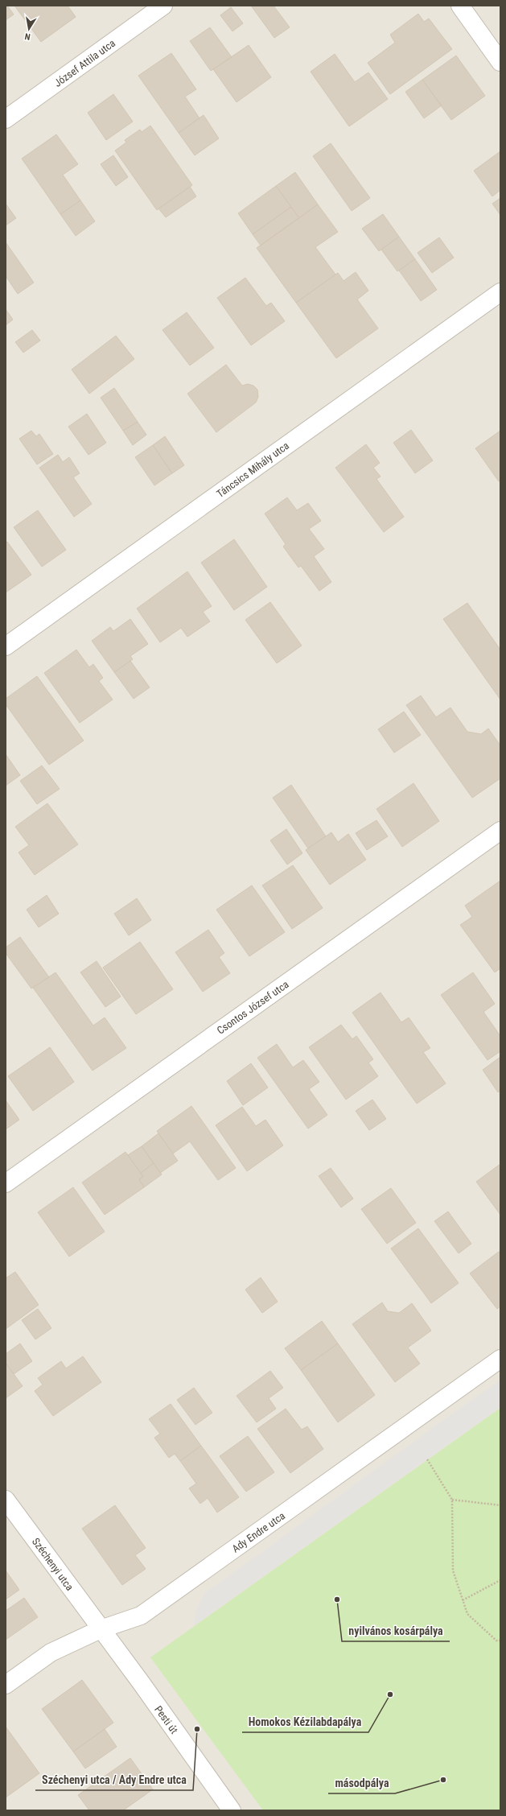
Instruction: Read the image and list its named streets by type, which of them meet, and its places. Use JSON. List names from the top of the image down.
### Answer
{
  "streets": {
    "street": [
      "József Attila utca",
      "Táncsics Mihály utca",
      "Csontos József utca",
      "Ady Endre utca",
      "Széchenyi utca",
      "Pesti út"
    ]
  },
  "crossings": [
    ["Ady Endre utca", "Széchenyi utca"],
    ["Ady Endre utca", "Pesti út"],
    ["Széchenyi utca", "Pesti út"]
  ],
  "places": [
    "nyilvános kosárpálya",
    "Homokos Kézilabdapálya",
    "Széchenyi utca / Ady Endre utca",
    "másodpálya"
  ],
  "north": "bottom"
}
